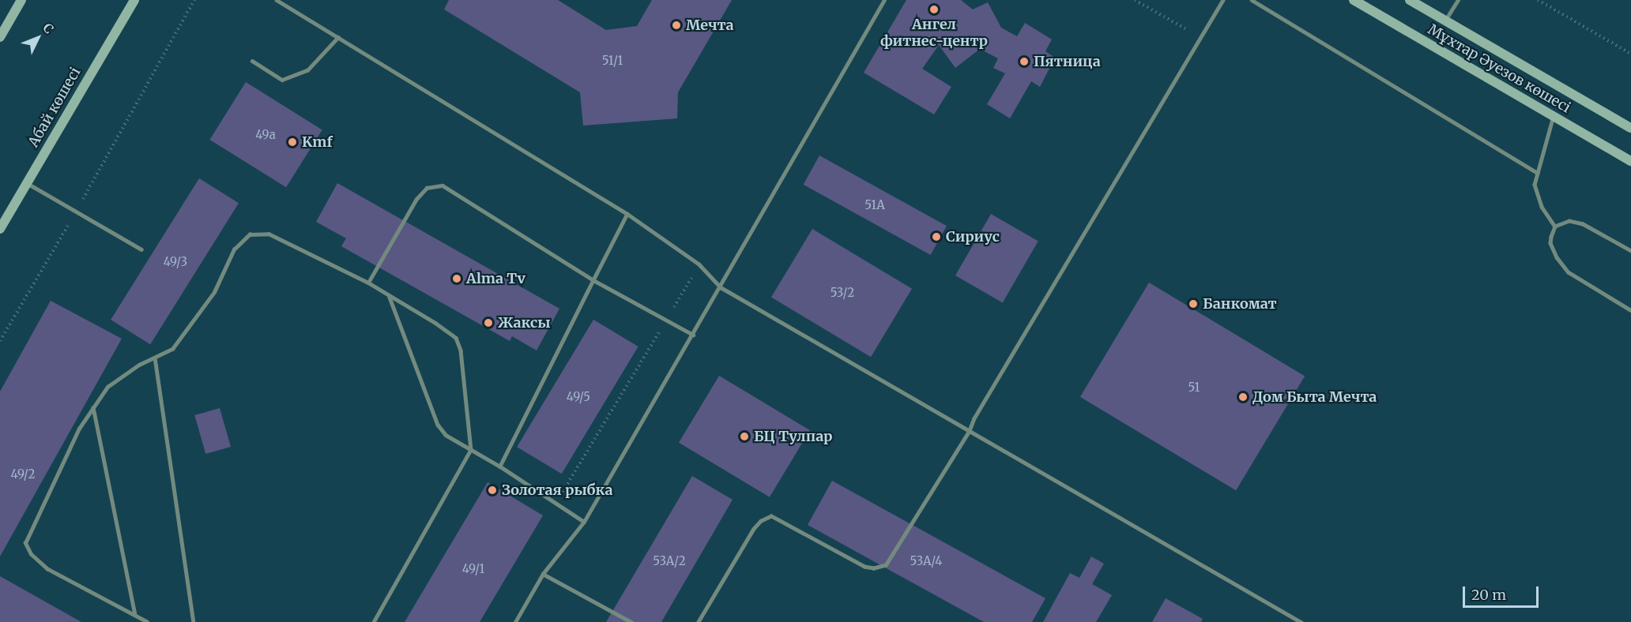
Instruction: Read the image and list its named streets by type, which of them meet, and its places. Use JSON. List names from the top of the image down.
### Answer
{
  "streets": {
    "main road": ["Мұхтар Әуезов көшесі", "Абай көшесі"]
  },
  "places": [
    "Ангел фитнес-центр",
    "Мечта",
    "Пятница",
    "Kmf",
    "Сириус",
    "Alma Tv",
    "Банкомат",
    "Жаксы",
    "Дом Быта Мечта",
    "БЦ Тулпар",
    "Золотая рыбка"
  ],
  "house_numbers": [
    "51/1",
    "49а",
    "51А",
    "49/3",
    "53/2",
    "51",
    "49/5",
    "49/2",
    "53А/2",
    "53А/4",
    "49/1"
  ],
  "scale_bar": "20 m",
  "north": "top right"
}
